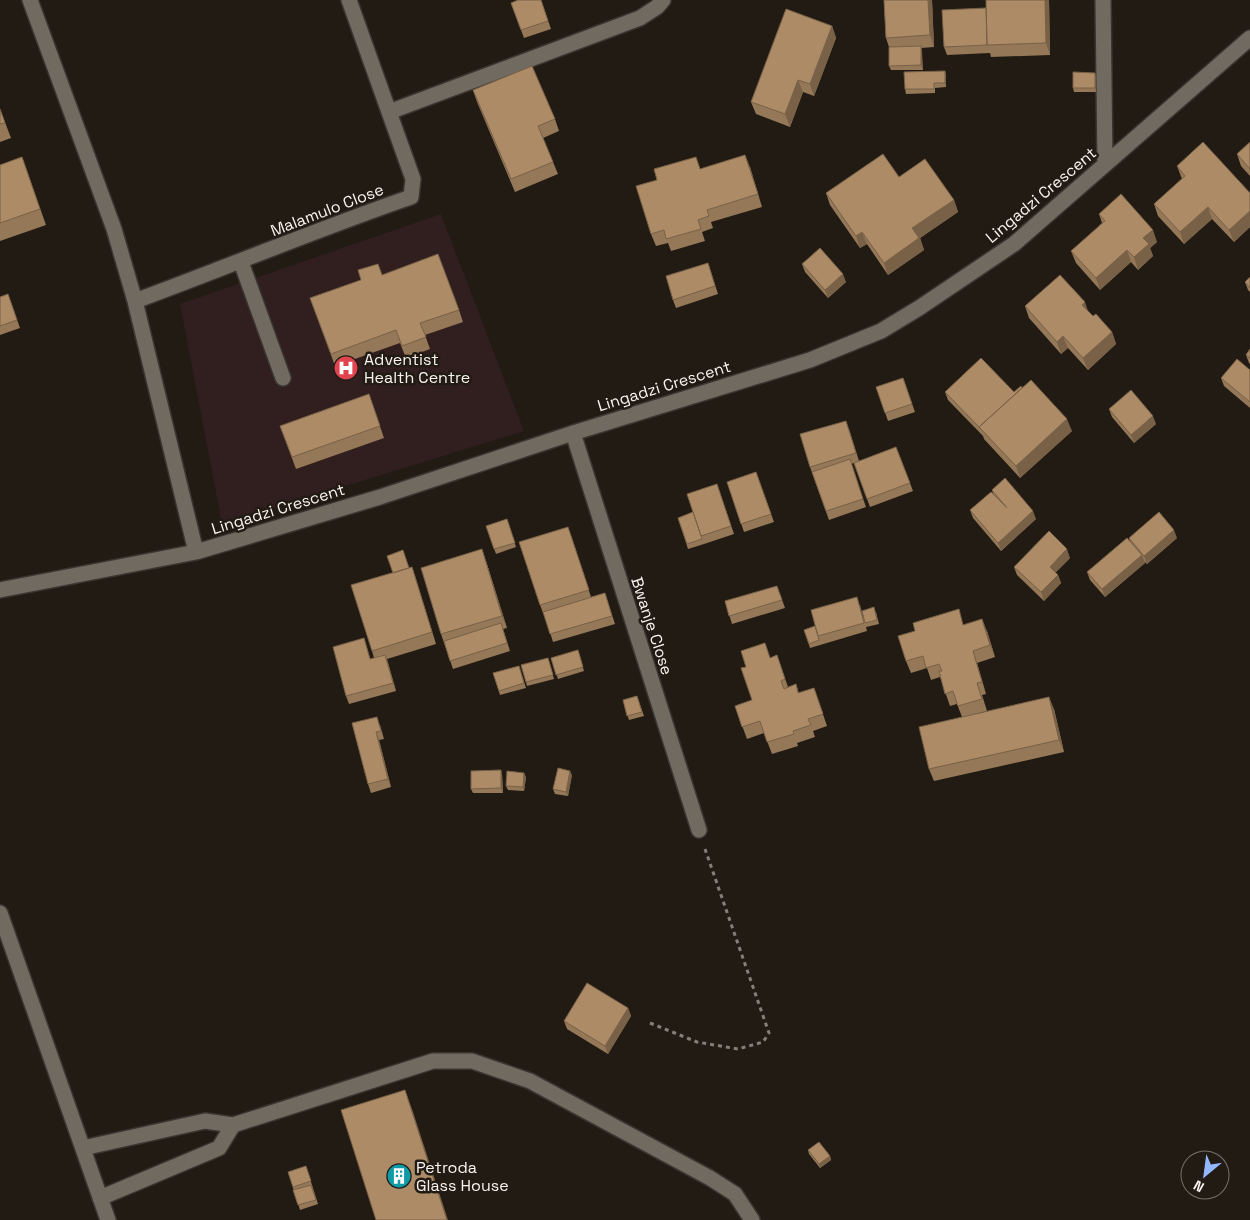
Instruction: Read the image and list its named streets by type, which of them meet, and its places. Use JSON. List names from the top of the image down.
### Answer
{
  "streets": {
    "street": ["Lingadzi Crescent", "Malamulo Close", "Bwanje Close"]
  },
  "crossings": [
    ["Lingadzi Crescent", "Bwanje Close"]
  ],
  "places": {
    "hospital": ["Adventist Health Centre"],
    "building": ["Petroda Glass House"]
  },
  "north": "bottom left"
}
